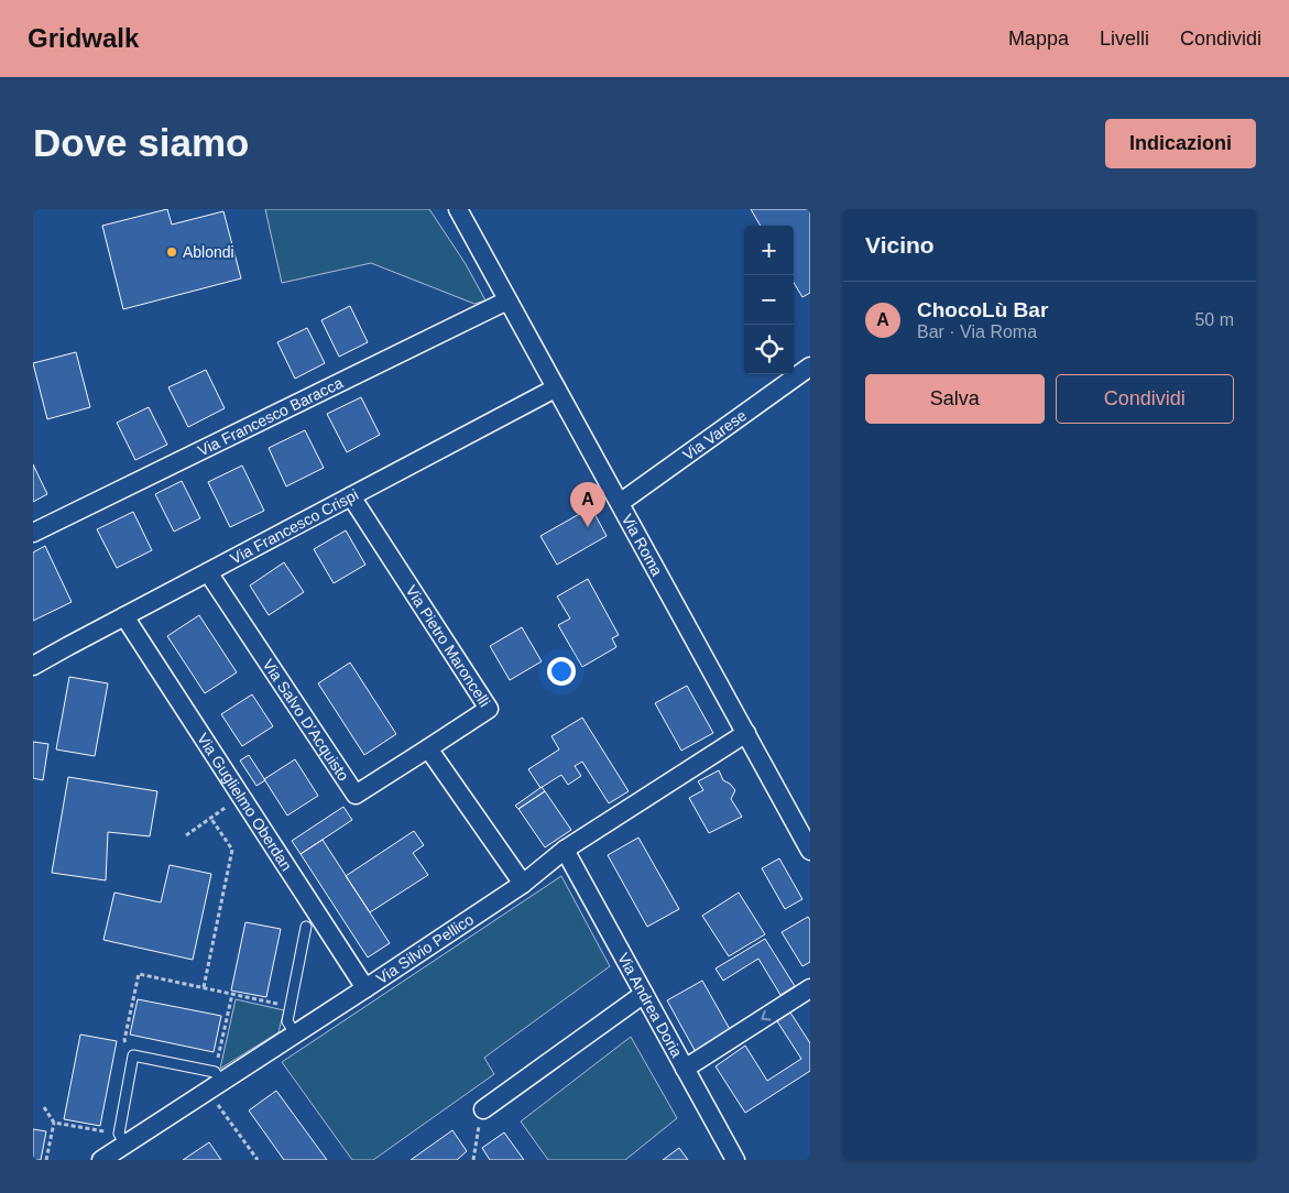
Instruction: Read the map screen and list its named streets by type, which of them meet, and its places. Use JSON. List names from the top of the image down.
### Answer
{
  "streets": {
    "street": [
      "Via Francesco Baracca",
      "Via Varese",
      "Via Francesco Crispi",
      "Via Roma",
      "Via Pietro Maroncelli",
      "Via Salvo D'Acquisto",
      "Via Guglielmo Oberdan",
      "Via Silvio Pellico",
      "Via Andrea Doria"
    ]
  },
  "crossings": [
    ["Via Francesco Baracca", "Via Roma"],
    ["Via Varese", "Via Roma"],
    ["Via Francesco Crispi", "Via Roma"],
    ["Via Francesco Crispi", "Via Pietro Maroncelli"],
    ["Via Francesco Crispi", "Via Salvo D'Acquisto"],
    ["Via Francesco Crispi", "Via Guglielmo Oberdan"],
    ["Via Roma", "Via Silvio Pellico"],
    ["Via Pietro Maroncelli", "Via Salvo D'Acquisto"],
    ["Via Guglielmo Oberdan", "Via Silvio Pellico"],
    ["Via Silvio Pellico", "Via Andrea Doria"]
  ],
  "places": ["Ablondi"],
  "page": {
    "header": "Gridwalk",
    "nav": ["Mappa", "Livelli", "Condividi"],
    "buttons": [
      "Indicazioni",
      ["Salva", "Condividi"]
    ],
    "title": "Dove siamo",
    "heading": "Vicino",
    "map_buttons": ["+", "−"],
    "list": [
      {
        "mark": "A",
        "name": "ChocoLù Bar",
        "note": "Bar · Via Roma",
        "value": "50 m"
      }
    ],
    "pins": "A"
  }
}
